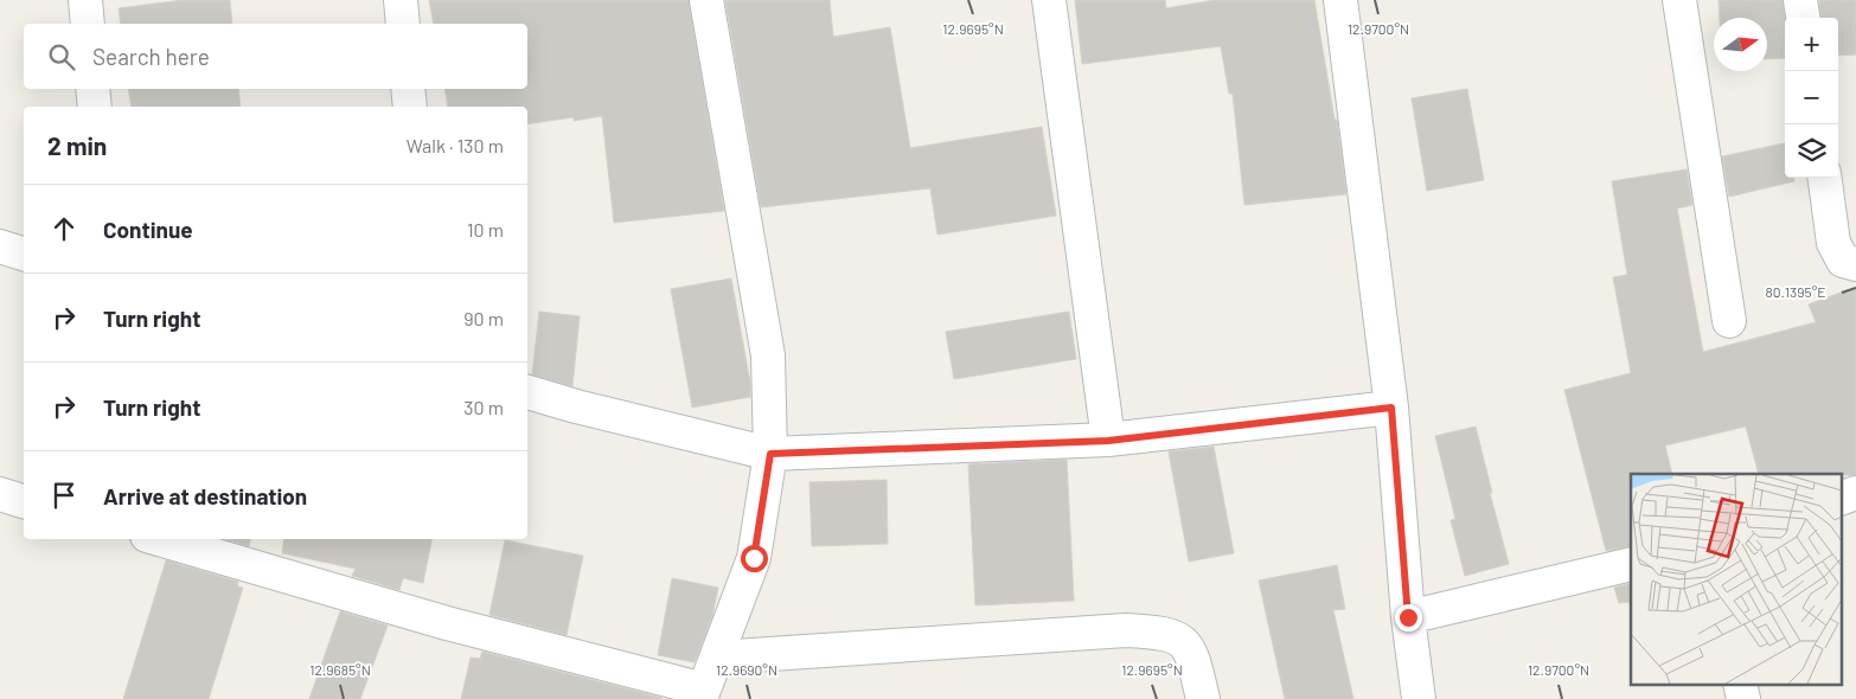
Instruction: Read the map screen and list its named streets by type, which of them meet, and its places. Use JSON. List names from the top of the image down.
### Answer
{
  "north": "right",
  "page": {
    "map_buttons": ["+", "−"],
    "search": "Search here",
    "heading": ["2 min", "Walk · 130 m"],
    "list": [
      ["Continue", "10 m"],
      ["Turn right", "90 m"],
      ["Turn right", "30 m"],
      "Arrive at destination"
    ]
  },
  "coordinates": [
    "12.9695°N",
    "12.9700°N",
    "80.1395°E",
    "12.9685°N",
    "12.9690°N"
  ]
}
